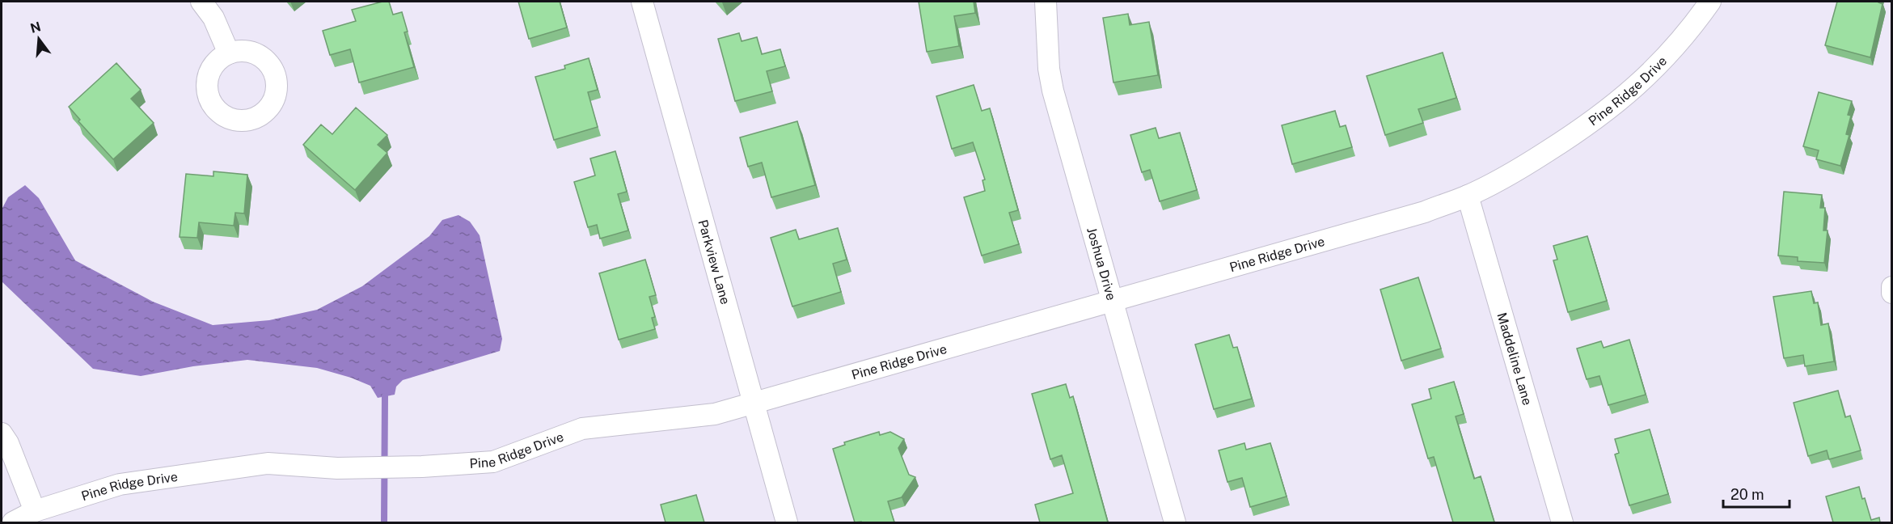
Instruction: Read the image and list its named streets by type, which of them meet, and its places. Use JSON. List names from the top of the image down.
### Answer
{
  "streets": {
    "street": [
      "Pine Ridge Drive",
      "Parkview Lane",
      "Joshua Drive",
      "Maddeline Lane"
    ]
  },
  "crossings": [
    ["Pine Ridge Drive", "Parkview Lane"],
    ["Pine Ridge Drive", "Joshua Drive"],
    ["Pine Ridge Drive", "Maddeline Lane"]
  ],
  "scale_bar": "20 m",
  "north": "top"
}
